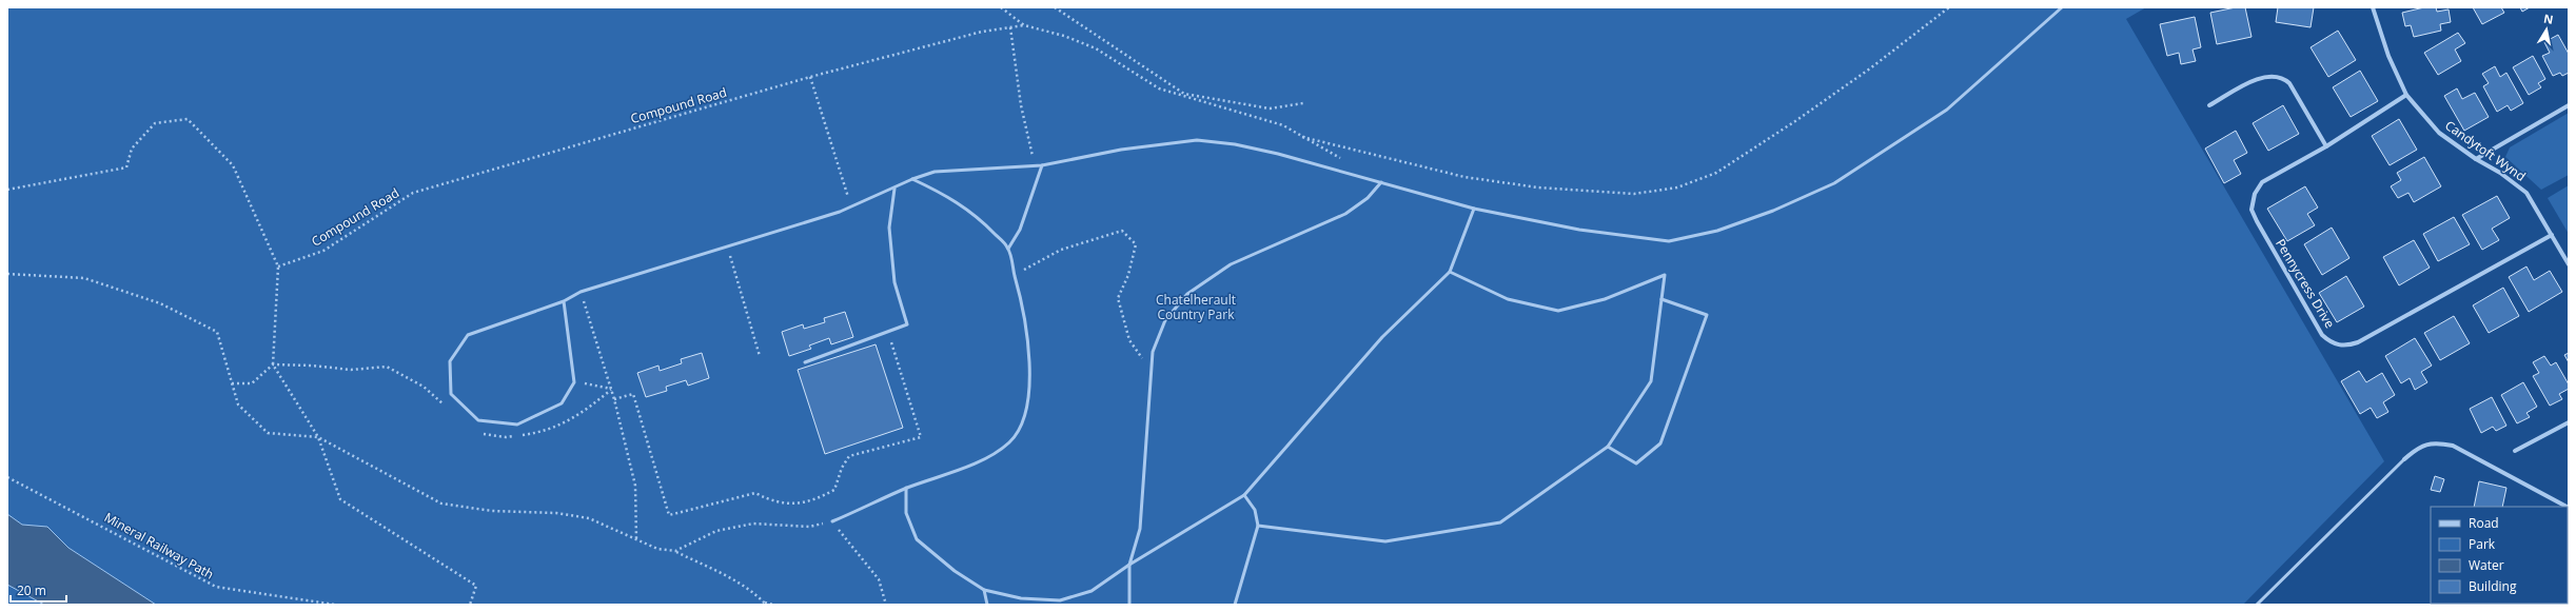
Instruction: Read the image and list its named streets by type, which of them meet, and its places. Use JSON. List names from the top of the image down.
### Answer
{
  "streets": {
    "street": ["Candytoft Wynd", "Pennycress Drive"],
    "path": ["Compound Road", "Mineral Railway Path"]
  },
  "crossings": [
    ["Candytoft Wynd", "Pennycress Drive"]
  ],
  "parks": ["Chatelherault Country Park"],
  "legend": [
    "Road",
    "Park",
    "Water",
    "Building"
  ],
  "scale_bar": "20 m",
  "north": "top"
}
